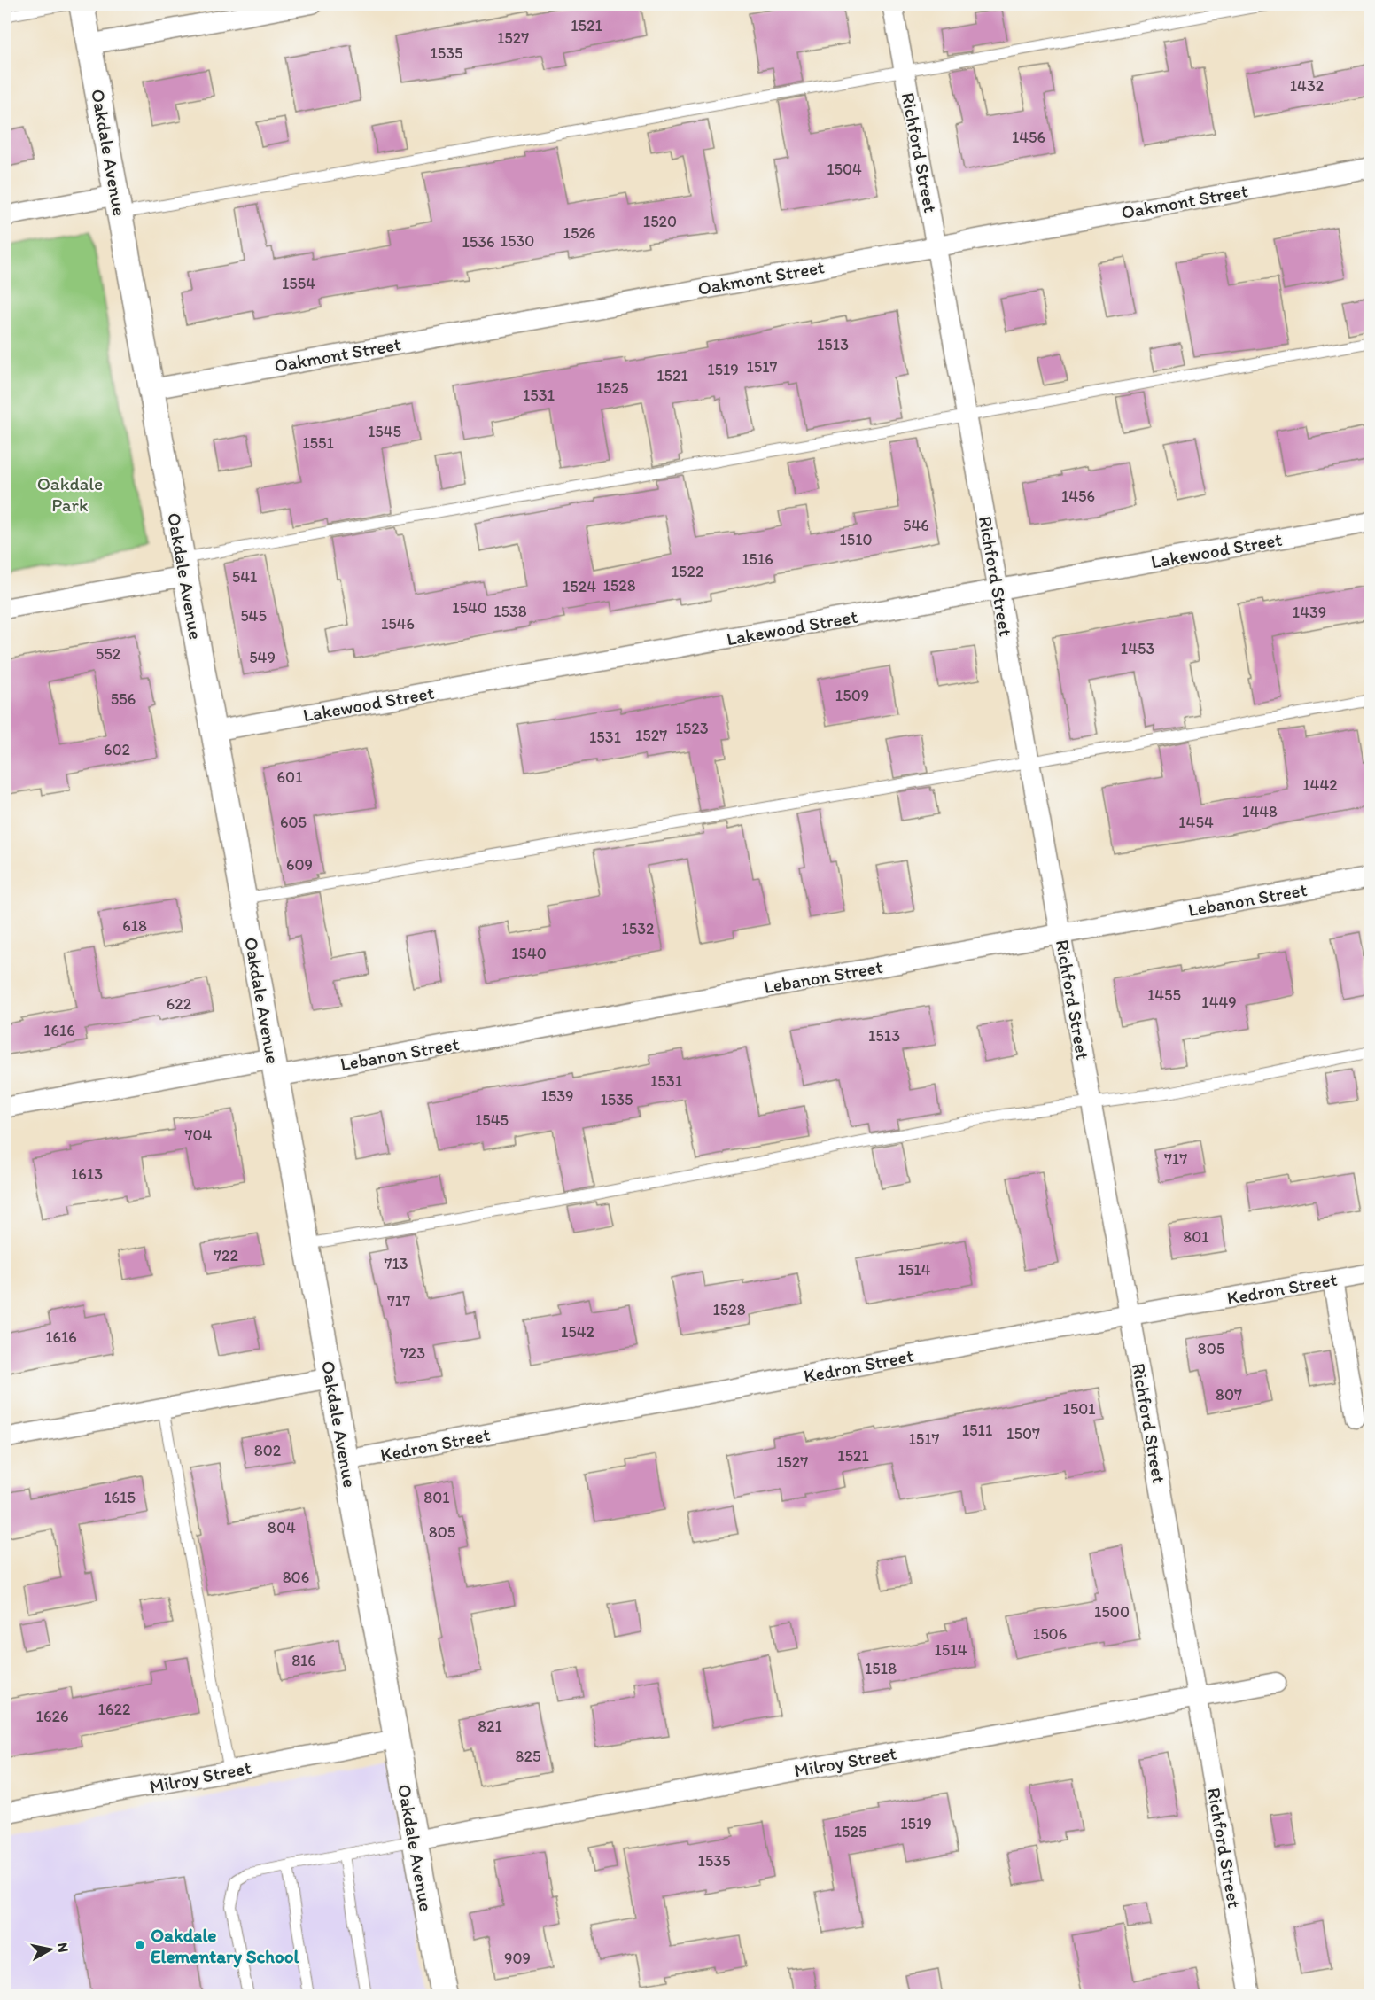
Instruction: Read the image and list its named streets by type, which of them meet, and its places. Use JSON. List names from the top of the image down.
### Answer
{
  "streets": {
    "street": [
      "Oakdale Avenue",
      "Richford Street",
      "Oakmont Street",
      "Lakewood Street",
      "Lebanon Street",
      "Kedron Street",
      "Milroy Street"
    ]
  },
  "crossings": [
    ["Oakdale Avenue", "Oakmont Street"],
    ["Oakdale Avenue", "Lakewood Street"],
    ["Oakdale Avenue", "Lebanon Street"],
    ["Oakdale Avenue", "Kedron Street"],
    ["Oakdale Avenue", "Milroy Street"],
    ["Richford Street", "Oakmont Street"],
    ["Richford Street", "Lakewood Street"],
    ["Richford Street", "Lebanon Street"],
    ["Richford Street", "Kedron Street"],
    ["Richford Street", "Milroy Street"]
  ],
  "parks": ["Oakdale Park"],
  "places": ["Oakdale Elementary School"],
  "house_numbers": [
    "1521",
    "1527",
    "1535",
    "1432",
    "1456",
    "1504",
    "1520",
    "1526",
    "1530",
    "1536",
    "1554",
    "1513",
    "1517",
    "1519",
    "1521",
    "1525",
    "1531",
    "1545",
    "1551",
    "1456",
    "546",
    "1510",
    "1516",
    "1522",
    "541",
    "1528",
    "1524",
    "1540",
    "1538",
    "1439",
    "545",
    "1546",
    "1453",
    "552",
    "549",
    "1509",
    "556",
    "1523",
    "1527",
    "1531",
    "602",
    "601",
    "1442",
    "1448",
    "605",
    "1454",
    "609",
    "618",
    "1532",
    "1540",
    "1455",
    "1449",
    "622",
    "1616",
    "1513",
    "1531",
    "1539",
    "1535",
    "1545",
    "704",
    "717",
    "1613",
    "801",
    "722",
    "713",
    "1514",
    "717",
    "1528",
    "1542",
    "1616",
    "805",
    "723",
    "807",
    "1501",
    "1511",
    "1507",
    "1517",
    "802",
    "1521",
    "1527",
    "1615",
    "801",
    "804",
    "805",
    "806",
    "1500",
    "1506",
    "1514",
    "816",
    "1518",
    "1622",
    "1626",
    "821",
    "825",
    "1519",
    "1525",
    "1535",
    "909"
  ],
  "north": "right"
}
